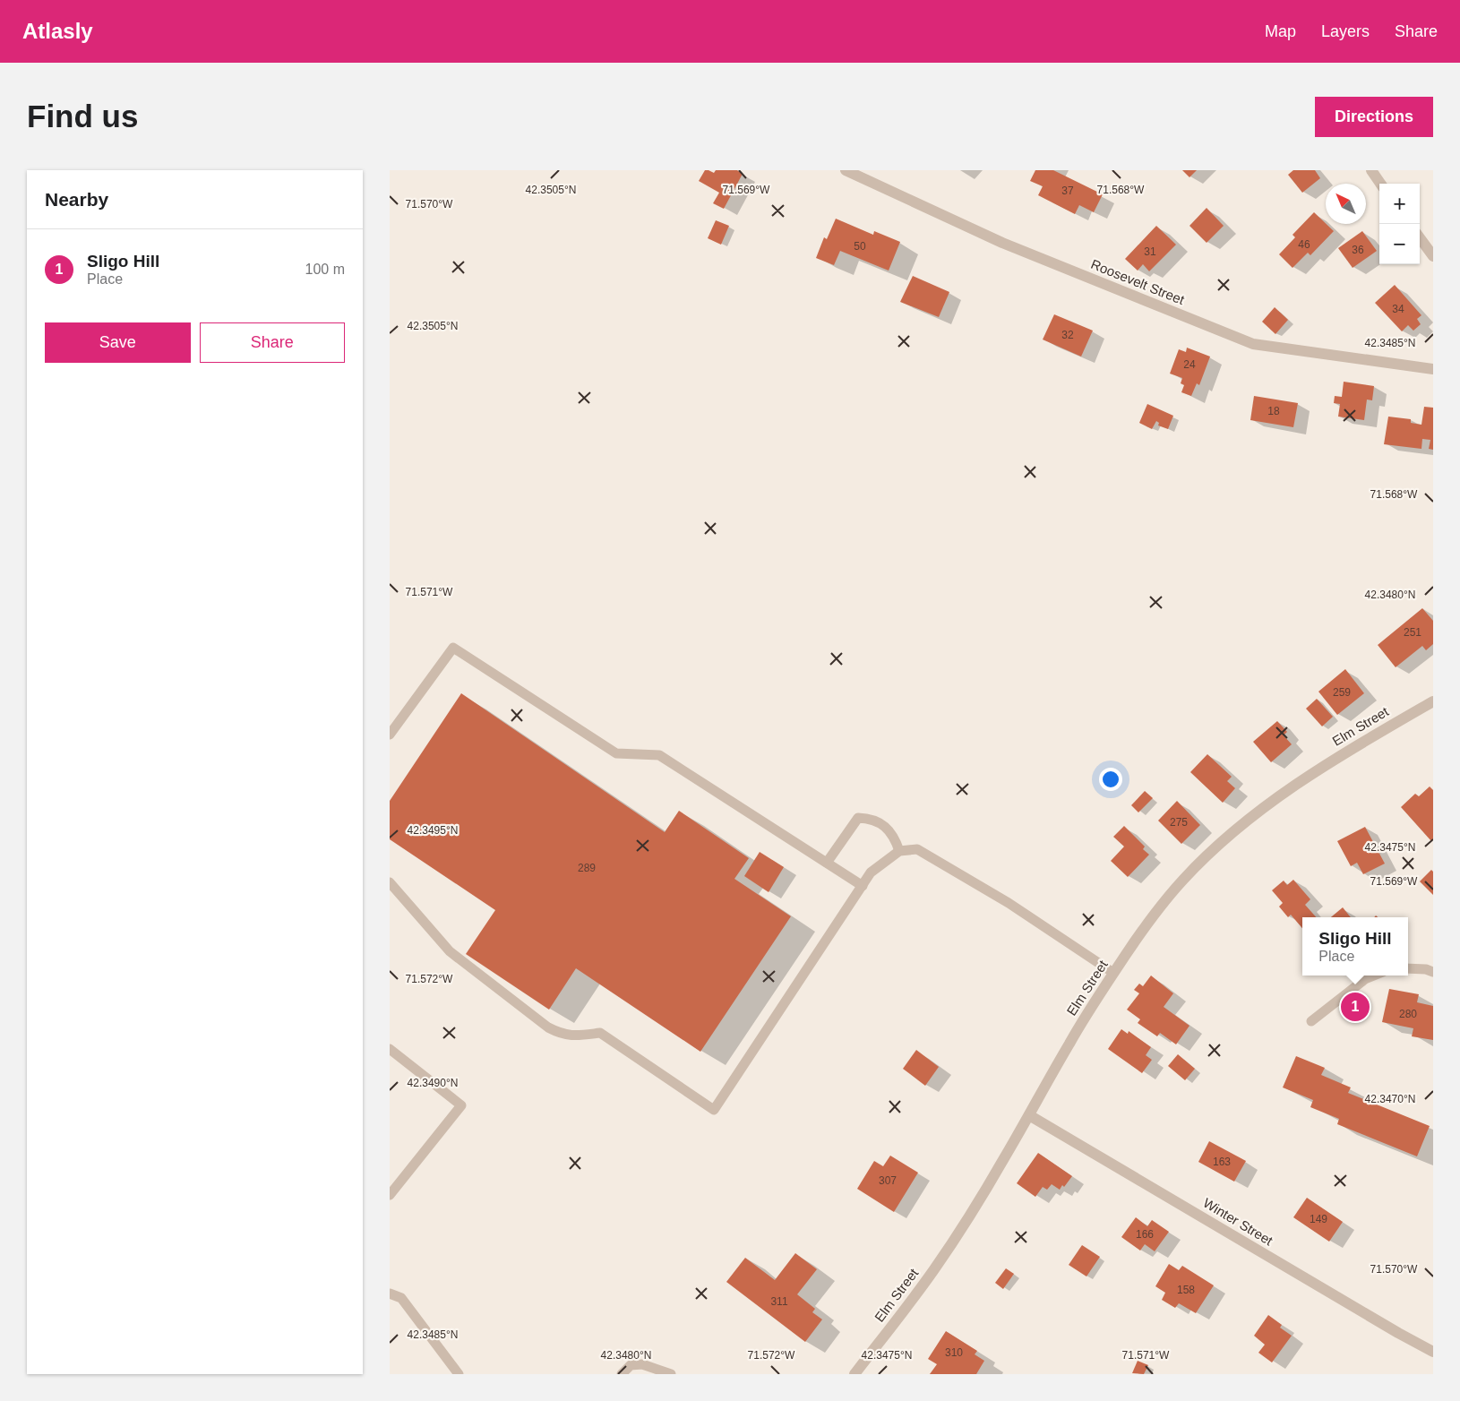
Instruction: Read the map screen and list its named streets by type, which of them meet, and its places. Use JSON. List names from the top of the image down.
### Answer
{
  "streets": {
    "street": ["Roosevelt Street", "Elm Street", "Winter Street"]
  },
  "crossings": [
    ["Elm Street", "Winter Street"]
  ],
  "house_numbers": [
    "37",
    "46",
    "50",
    "36",
    "31",
    "34",
    "32",
    "24",
    "18",
    "251",
    "259",
    "275",
    "289",
    "280",
    "163",
    "307",
    "149",
    "166",
    "158",
    "311",
    "310"
  ],
  "north": "top left",
  "page": {
    "header": "Atlasly",
    "nav": ["Map", "Layers", "Share"],
    "buttons": [
      "Directions",
      ["Save", "Share"]
    ],
    "title": "Find us",
    "heading": "Nearby",
    "map_buttons": ["+", "−"],
    "list": [
      {
        "mark": "1",
        "name": "Sligo Hill",
        "note": "Place",
        "value": "100 m"
      }
    ],
    "popup": ["Sligo Hill", "Place"],
    "pins": "1"
  },
  "coordinates": [
    "42.3505°N",
    "71.569°W",
    "71.568°W",
    "71.570°W",
    "42.3485°N",
    "71.571°W",
    "42.3480°N",
    "42.3495°N",
    "42.3475°N",
    "71.572°W",
    "42.3490°N",
    "42.3470°N"
  ]
}
